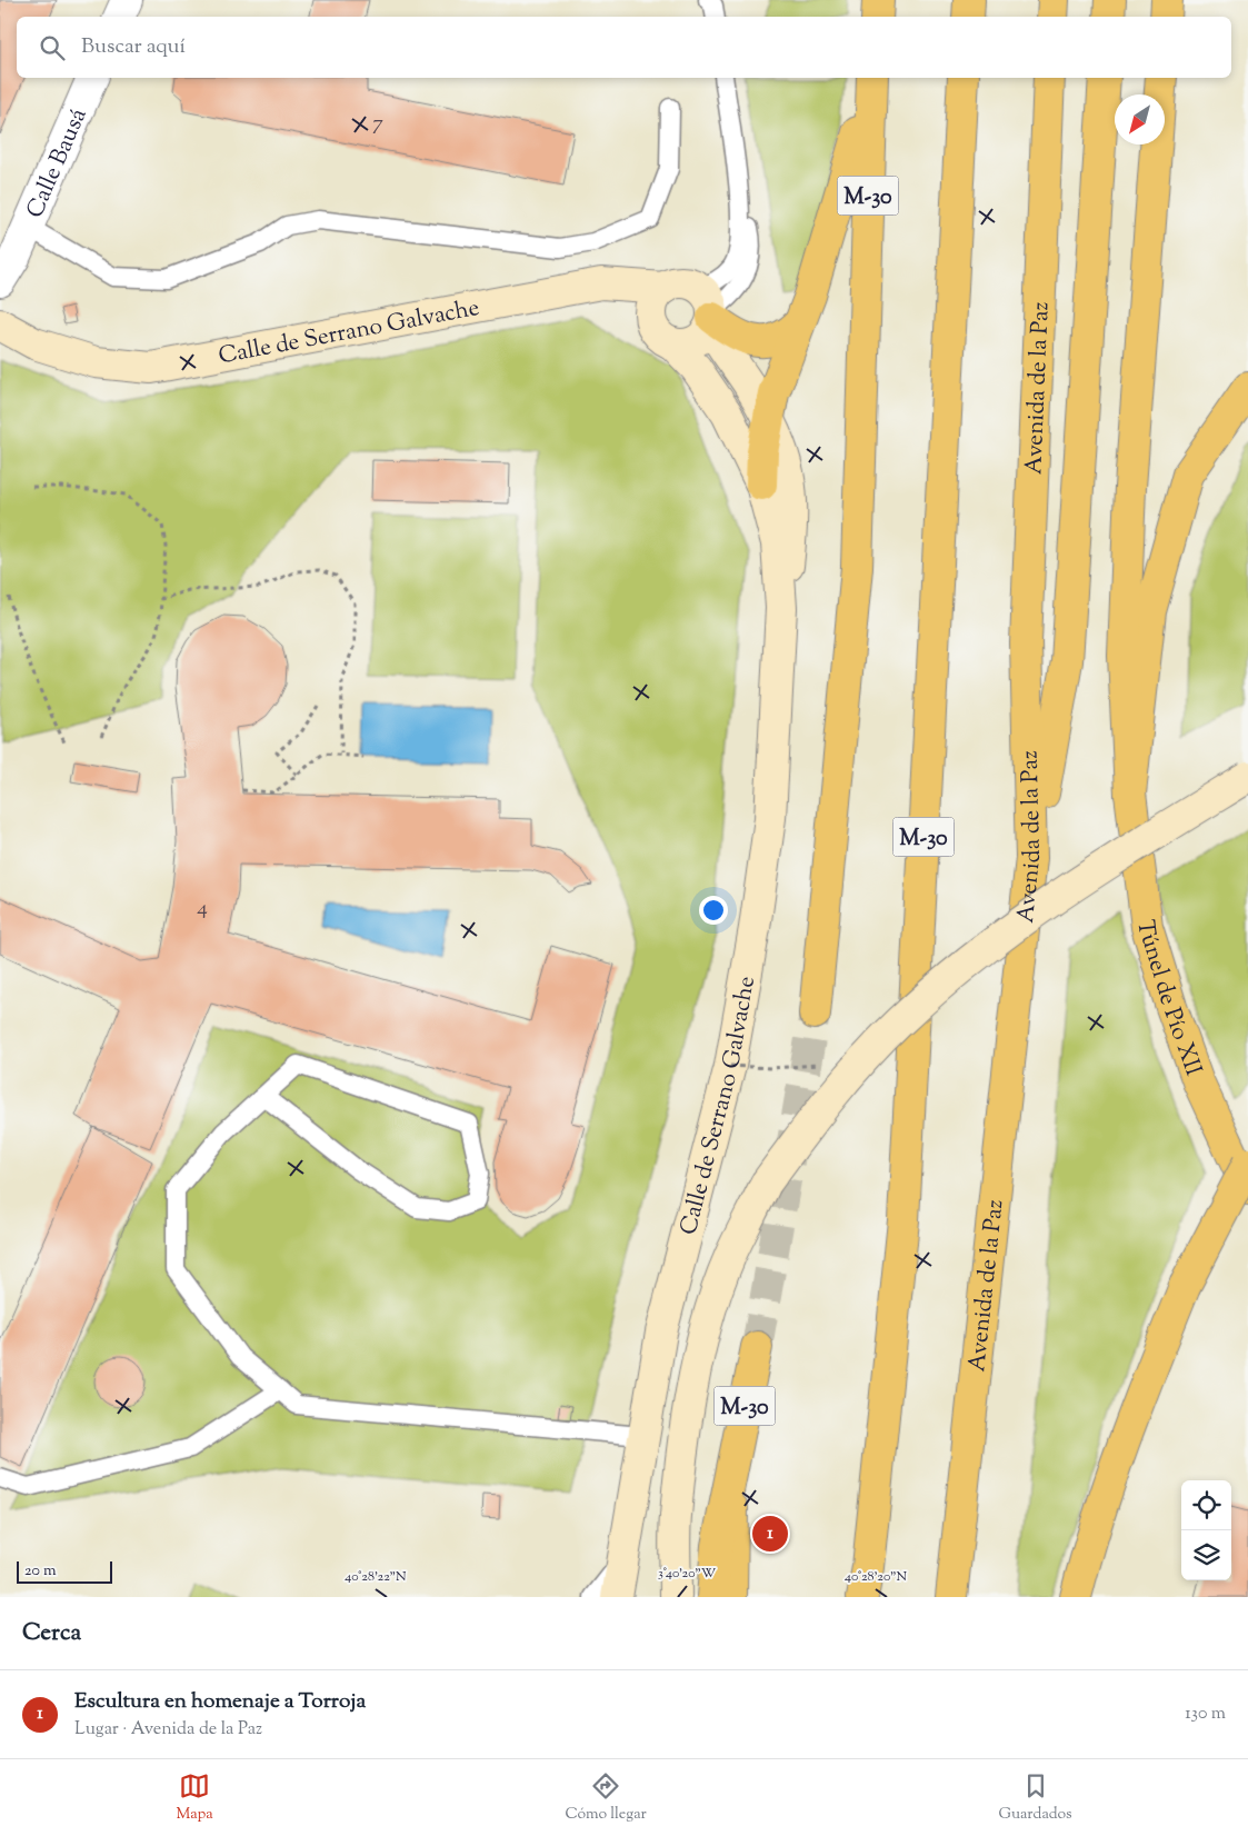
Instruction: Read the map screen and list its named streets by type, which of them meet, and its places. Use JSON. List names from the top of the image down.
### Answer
{
  "streets": {
    "main road": ["M-30", "Avenida de la Paz", "Túnel de Pío XII"],
    "street": ["Calle Bausá", "Calle de Serrano Galvache"]
  },
  "house_numbers": ["7", "4"],
  "scale_bar": "20 m",
  "north": "bottom left",
  "page": {
    "search": "Buscar aquí",
    "pins": "1",
    "scale": "20 m",
    "heading": "Cerca",
    "list": [
      {
        "mark": "1",
        "name": "Escultura en homenaje a Torroja",
        "note": "Lugar · Avenida de la Paz",
        "value": "130 m"
      }
    ],
    "nav": ["Mapa", "Cómo llegar", "Guardados"]
  },
  "coordinates": ["3°40'20\"W", "40°28'22\"N", "40°28'20\"N"]
}
